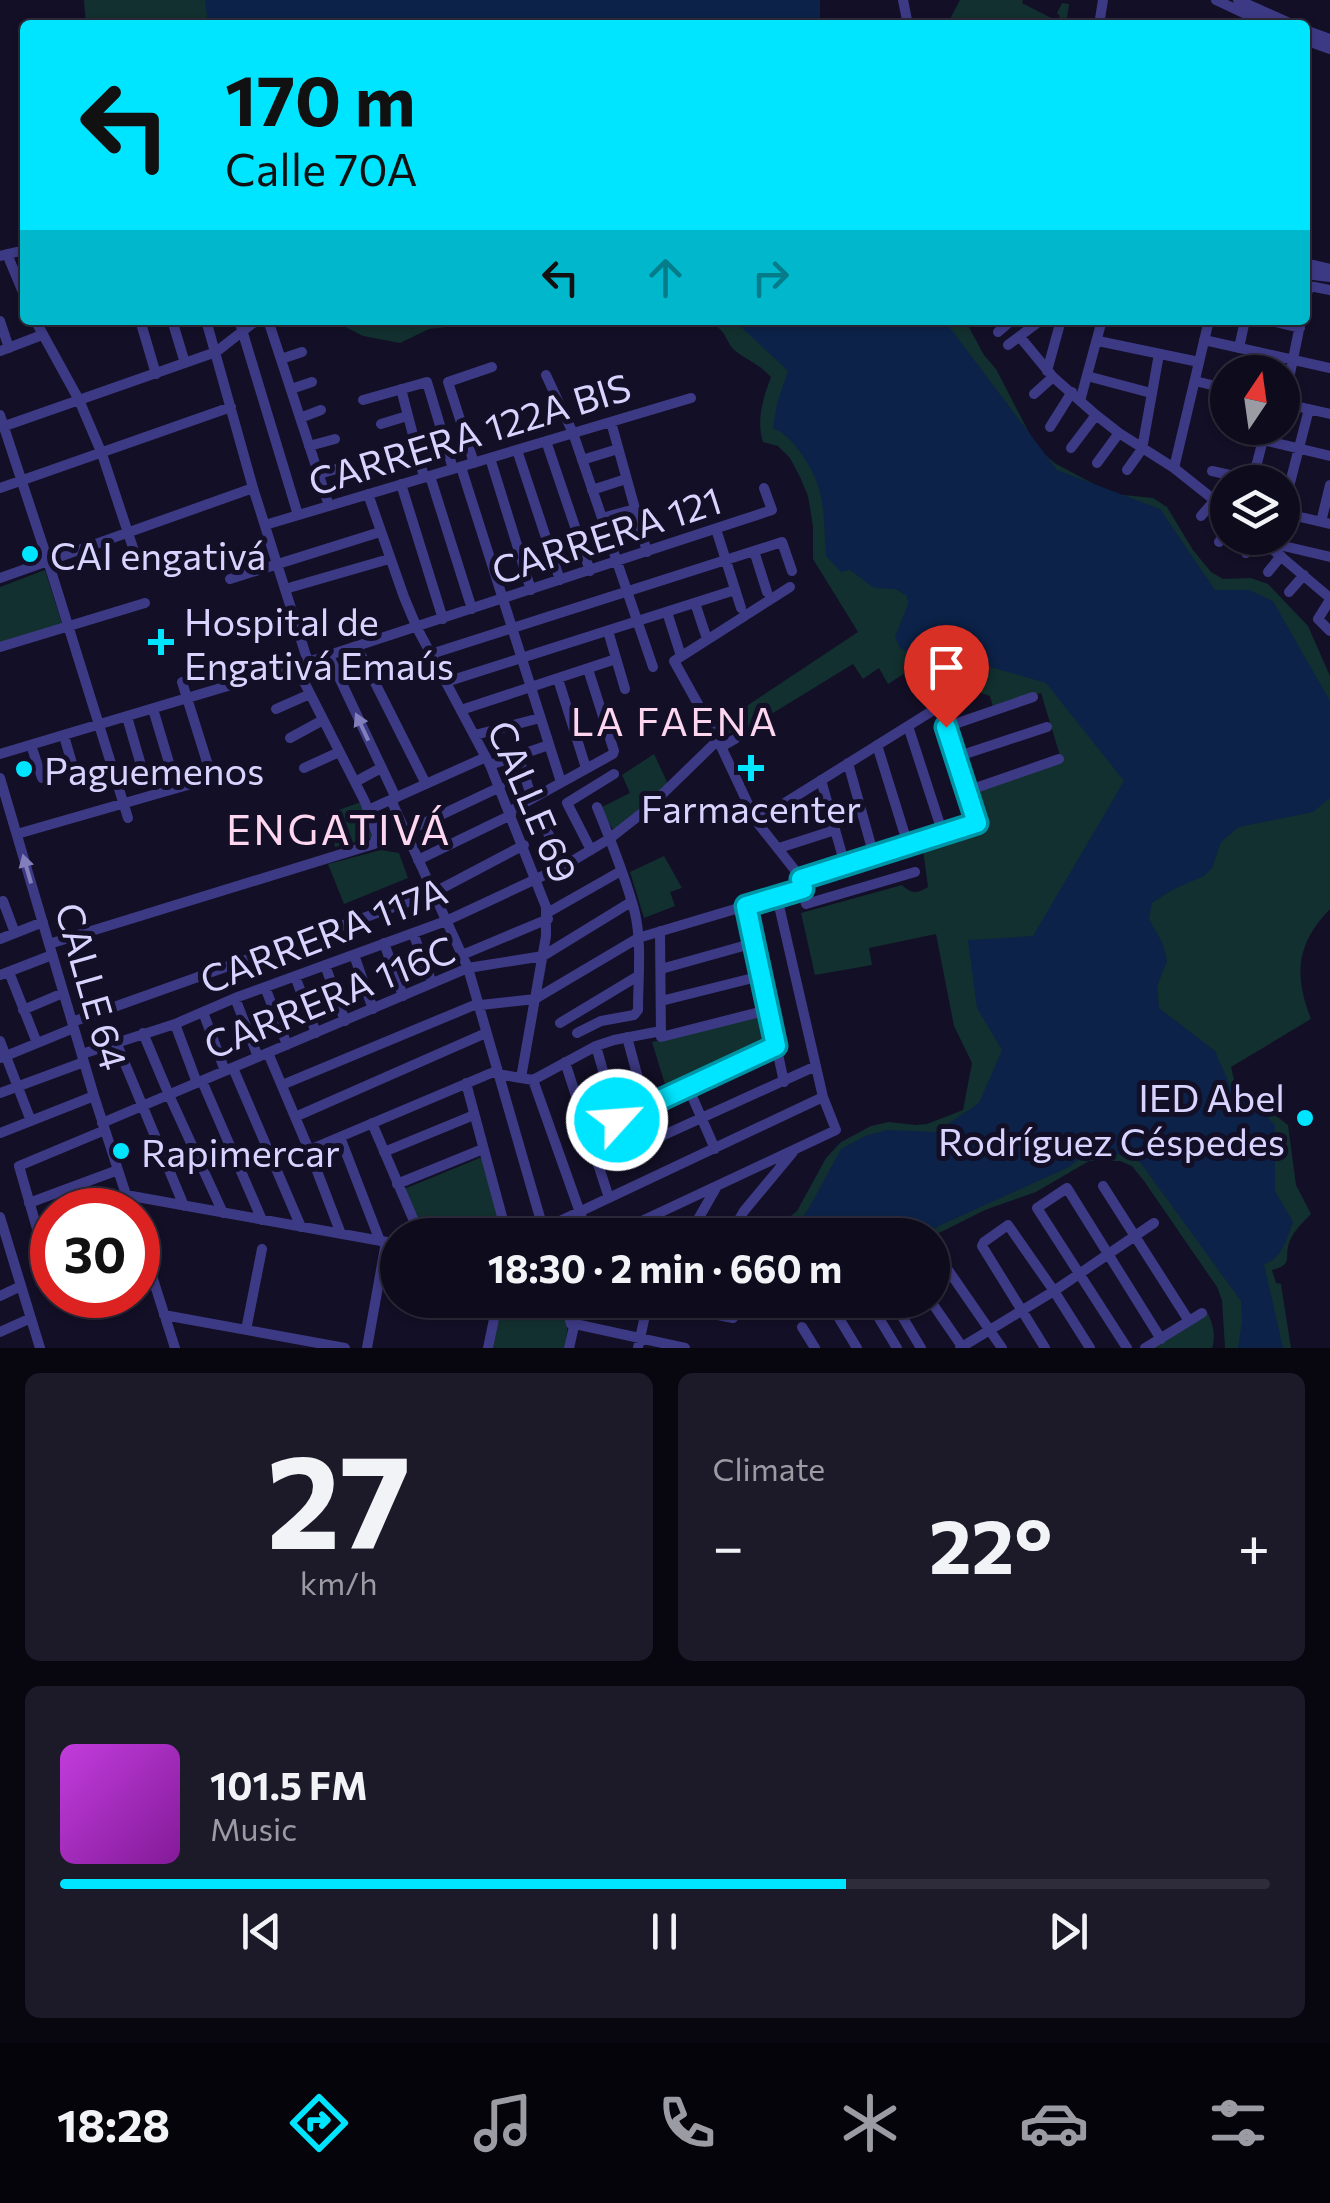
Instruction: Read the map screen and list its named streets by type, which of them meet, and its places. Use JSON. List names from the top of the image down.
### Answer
{
  "streets": {
    "street": [
      "CARRERA 122A BIS",
      "CARRERA 121",
      "CALLE 69",
      "CARRERA 117A",
      "CALLE 64",
      "CARRERA 116C"
    ]
  },
  "crossings": [
    ["CARRERA 122A BIS", "CALLE 69"],
    ["CARRERA 121", "CALLE 69"],
    ["CALLE 69", "CARRERA 117A"],
    ["CARRERA 117A", "CALLE 64"],
    ["CALLE 64", "CARRERA 116C"]
  ],
  "districts": ["LA FAENA", "ENGATIVÁ"],
  "places": {
    "other": [
      "CAI engativá",
      "Paguemenos",
      "IED Abel Rodríguez Céspedes",
      "Rapimercar"
    ],
    "health": ["Hospital de Engativá Emaús", "Farmacenter"]
  },
  "north": "top",
  "page": {
    "turn": ["170 m", "Calle 70A"],
    "limit": "30",
    "trip": "18:30 · 2 min · 660 m",
    "tile": [
      ["27", "km/h"],
      "Climate"
    ],
    "heat": ["−", "22°", "+"],
    "song": ["101.5 FM", "Music"],
    "tabs": "18:28"
  }
}
